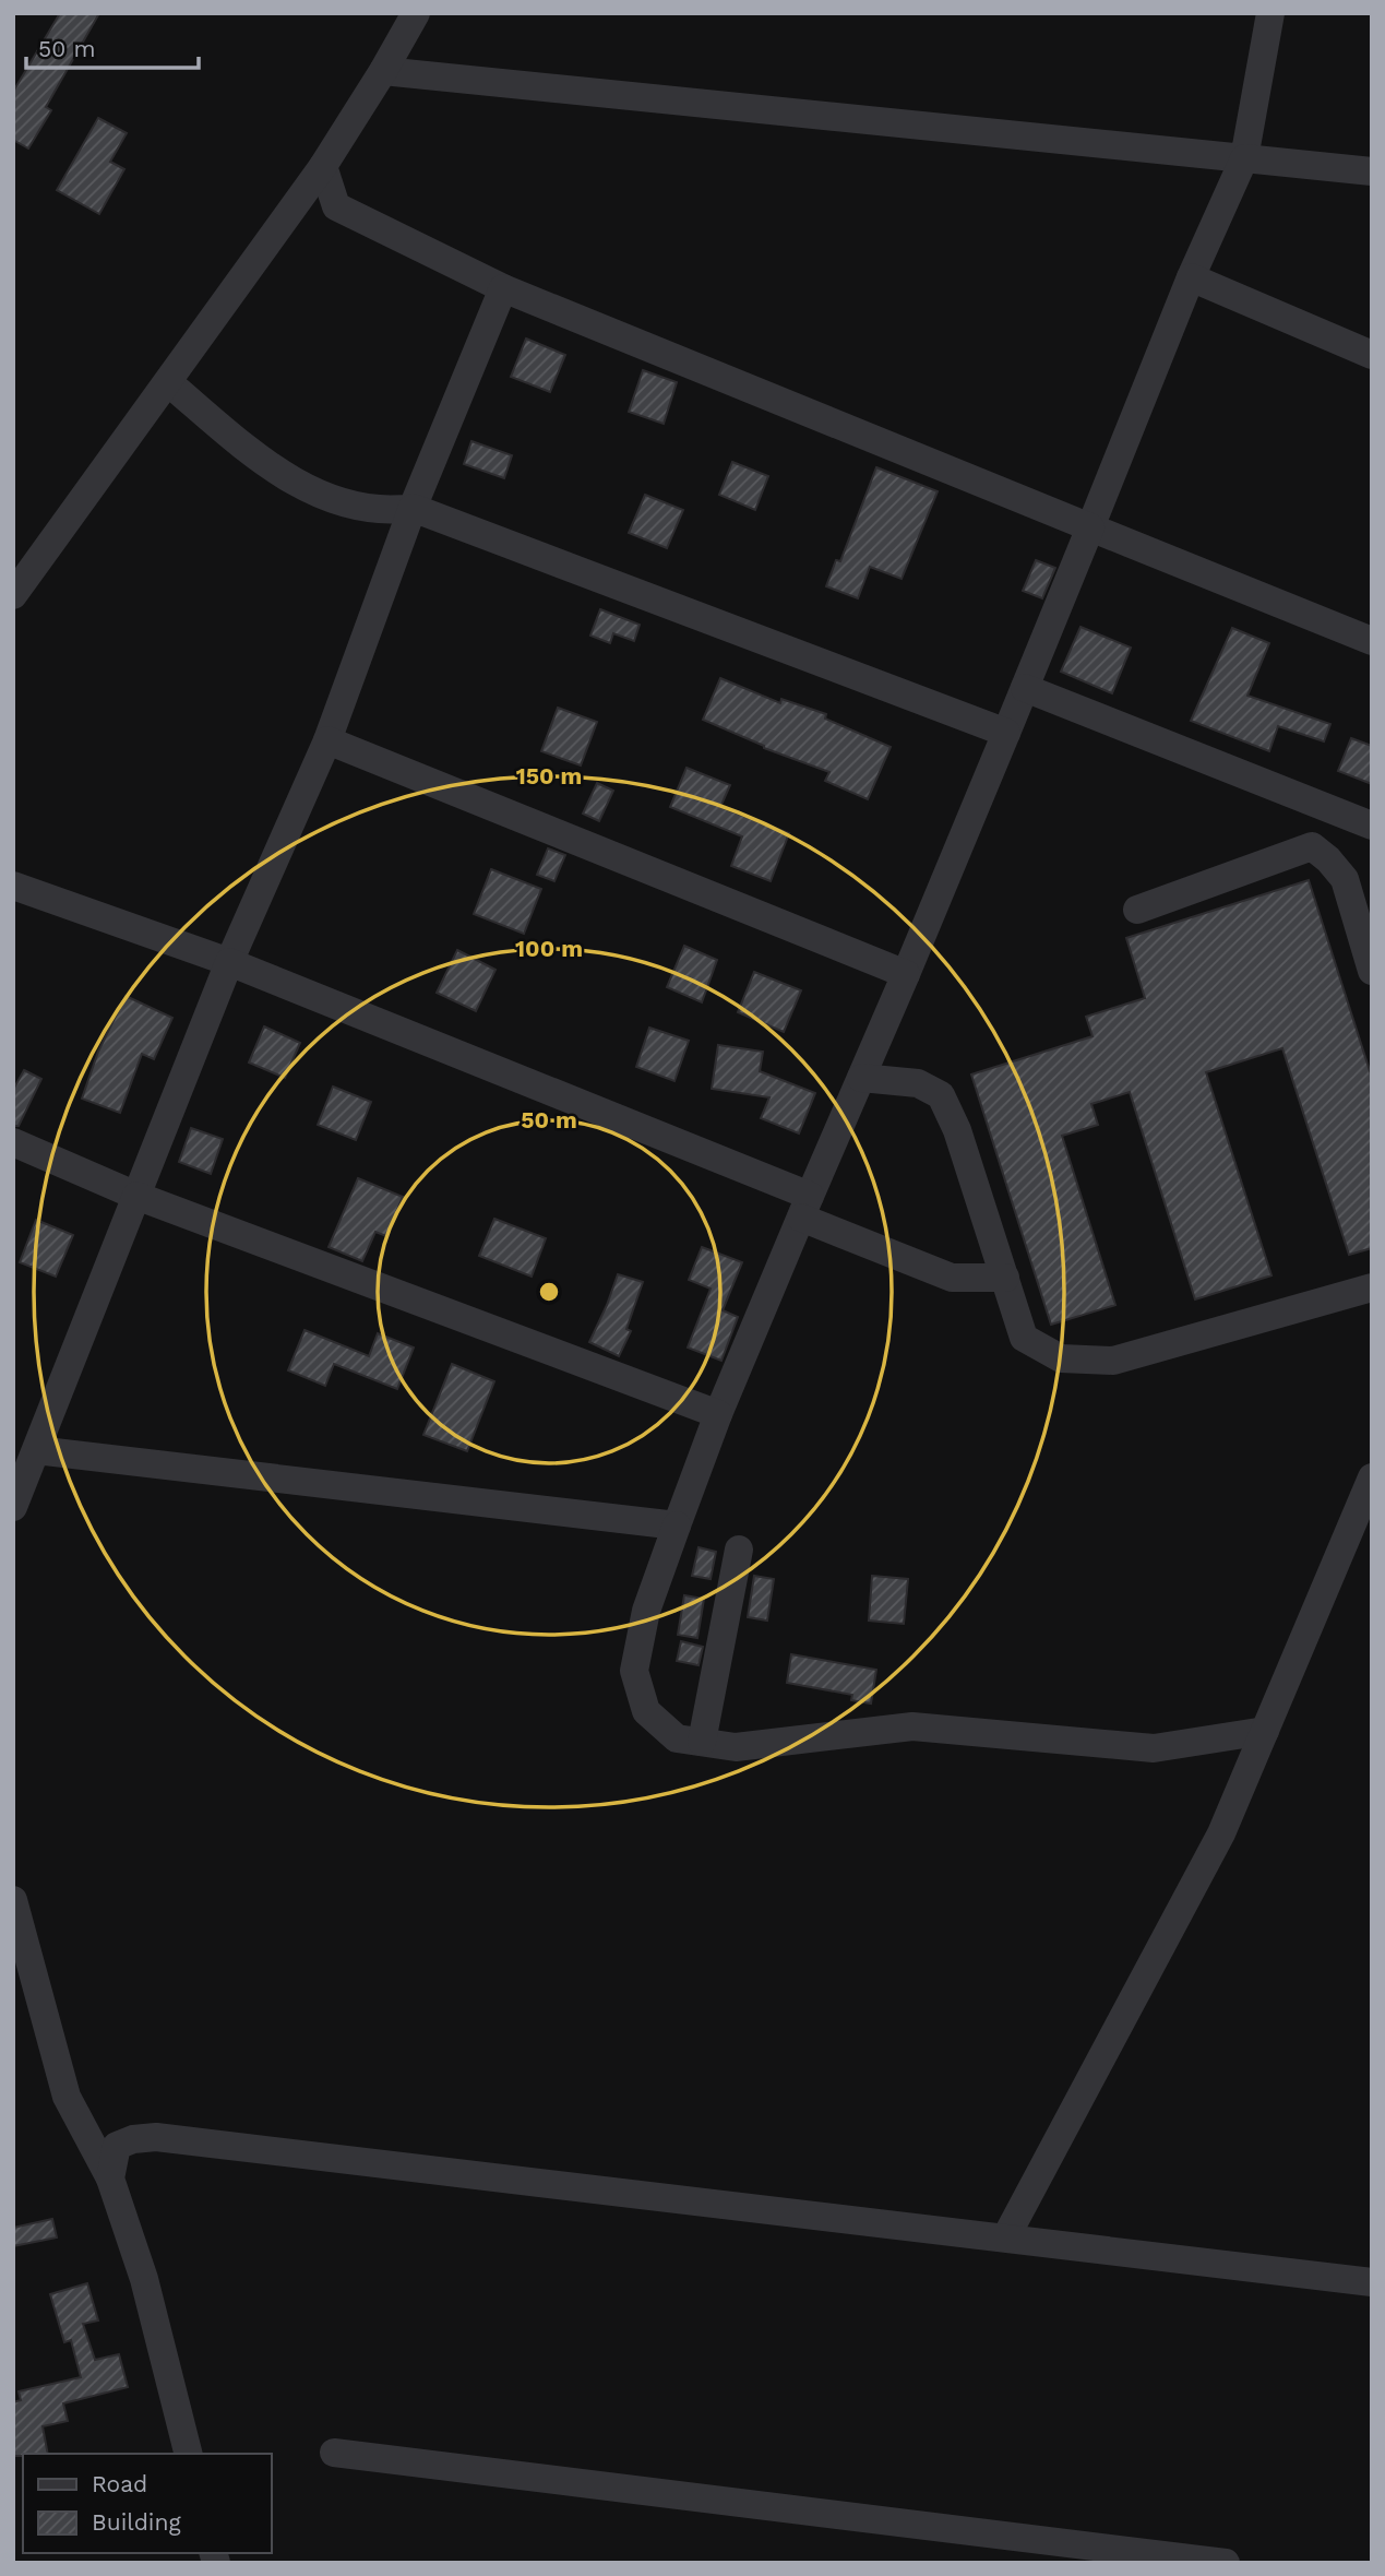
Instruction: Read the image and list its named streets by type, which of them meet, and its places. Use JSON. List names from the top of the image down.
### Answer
{
  "legend": ["Road", "Building"],
  "scale_bar": "50 m",
  "rings": ["150 m", "100 m", "50 m"]
}
